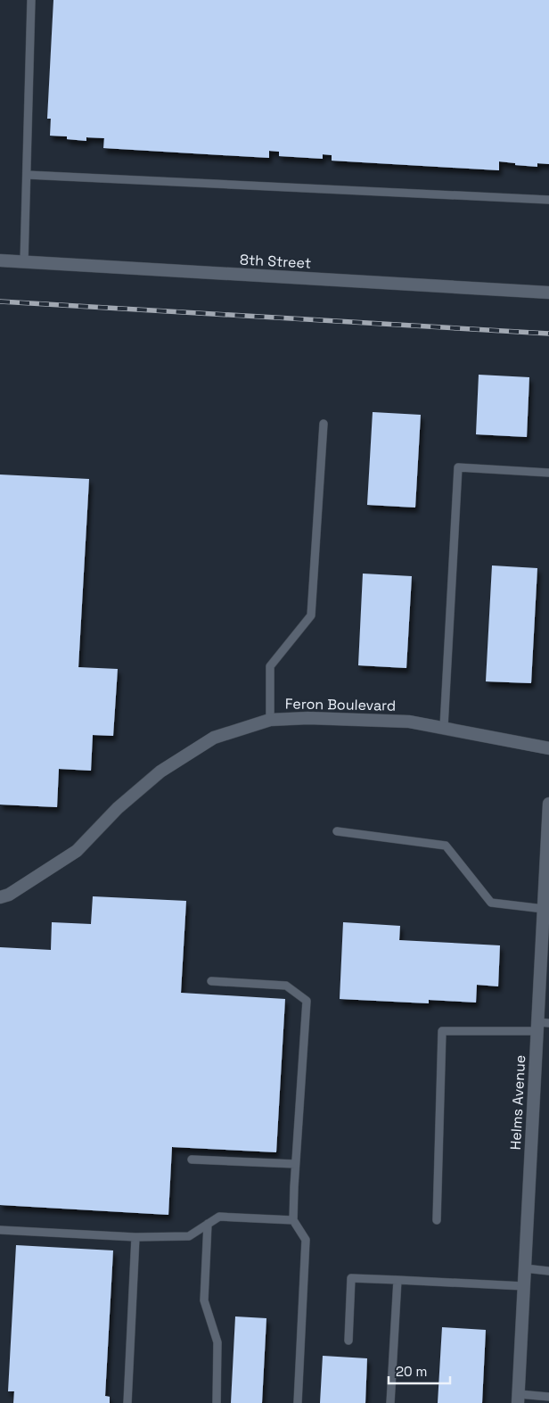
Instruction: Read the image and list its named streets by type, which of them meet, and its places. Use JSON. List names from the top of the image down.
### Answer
{
  "streets": {
    "street": ["8th Street", "Feron Boulevard", "Helms Avenue"]
  },
  "scale_bar": "20 m"
}
